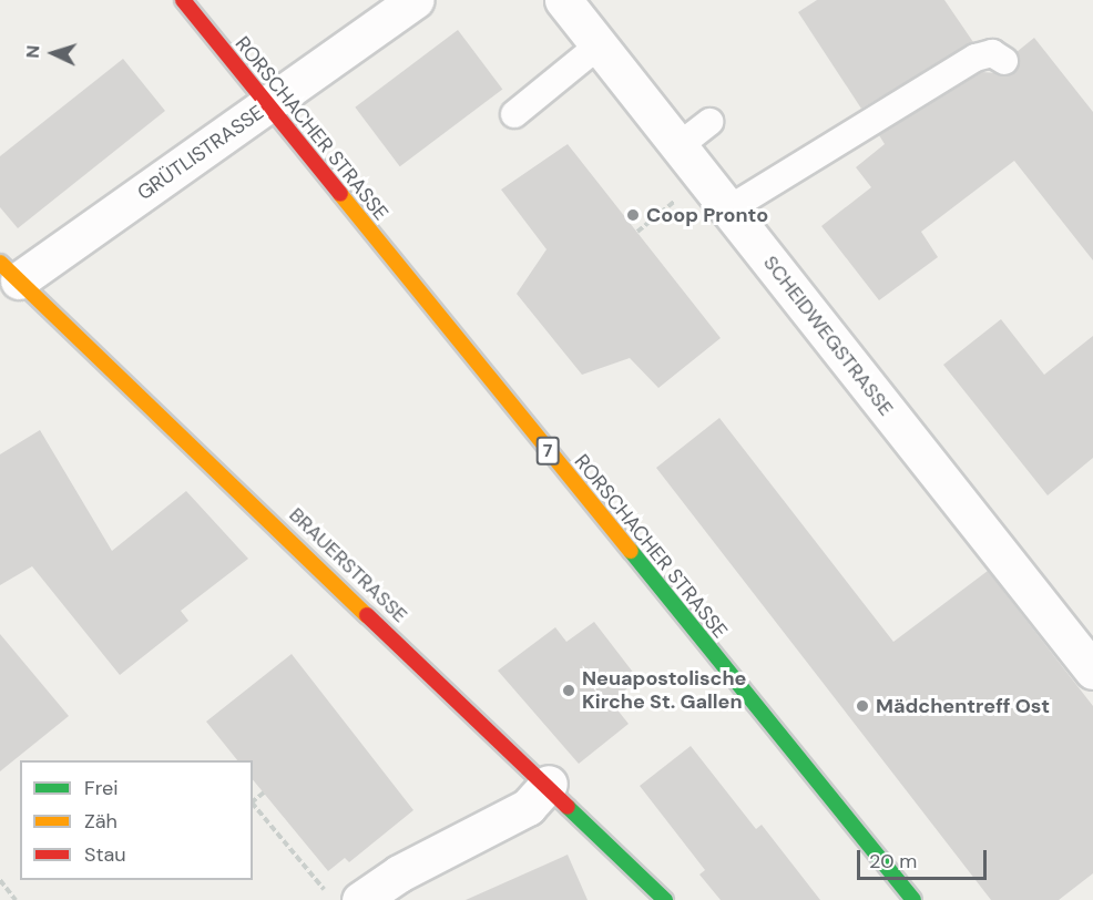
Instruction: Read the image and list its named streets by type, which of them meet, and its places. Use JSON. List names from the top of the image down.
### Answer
{
  "streets": {
    "main road": ["RORSCHACHER STRASSE", "7", "BRAUERSTRASSE"],
    "street": ["GRÜTLISTRASSE", "SCHEIDWEGSTRASSE"]
  },
  "crossings": [
    ["RORSCHACHER STRASSE", "GRÜTLISTRASSE"],
    ["GRÜTLISTRASSE", "BRAUERSTRASSE"]
  ],
  "places": ["Coop Pronto", "Neuapostolische Kirche St. Gallen", "Mädchentreff Ost"],
  "legend": ["Frei", "Zäh", "Stau"],
  "scale_bar": "20 m",
  "north": "left"
}
